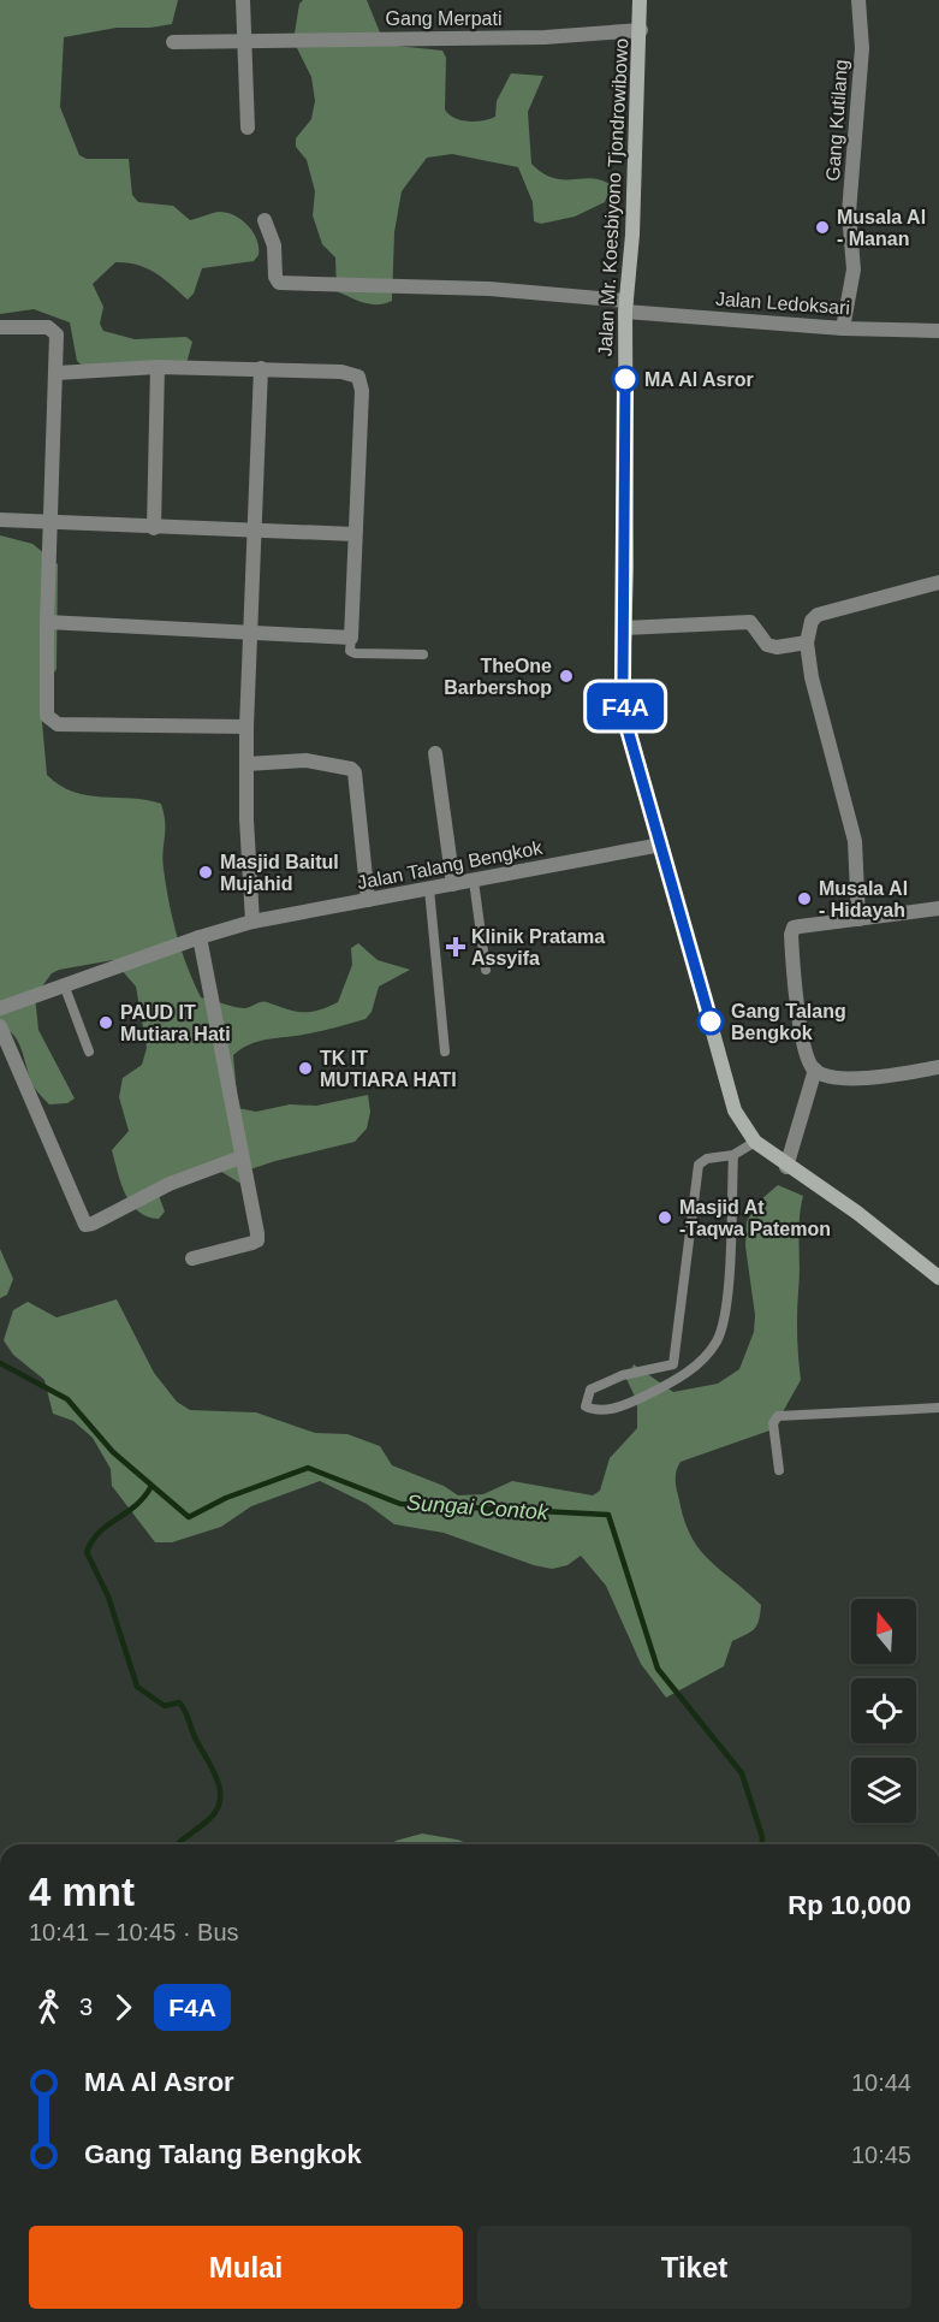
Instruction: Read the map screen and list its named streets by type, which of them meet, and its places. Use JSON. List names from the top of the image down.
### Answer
{
  "streets": {
    "main road": ["Jalan Mr. Koesbiyono Tjondrowibowo"],
    "street": [
      "Gang Merpati",
      "Gang Kutilang",
      "Jalan Ledoksari",
      "Jalan Talang Bengkok"
    ]
  },
  "crossings": [
    ["Gang Merpati", "Jalan Mr. Koesbiyono Tjondrowibowo"],
    ["Gang Kutilang", "Jalan Ledoksari"],
    ["Jalan Mr. Koesbiyono Tjondrowibowo", "Jalan Ledoksari"],
    ["Jalan Mr. Koesbiyono Tjondrowibowo", "Jalan Talang Bengkok"]
  ],
  "water": ["Sungai Contok"],
  "places": {
    "other": [
      "Musala Al - Manan",
      "MA Al Asror",
      "TheOne Barbershop",
      "Masjid Baitul Mujahid",
      "Musala Al - Hidayah",
      "Gang Talang Bengkok",
      "PAUD IT Mutiara Hati",
      "TK IT MUTIARA HATI",
      "Masjid At -Taqwa Patemon"
    ],
    "health": ["Klinik Pratama Assyifa"]
  },
  "lines": ["bus line F4A"],
  "north": "top",
  "page": {
    "on_map": "F4A",
    "heading": ["4 mnt", "10:41 – 10:45 · Bus", "Rp 10,000"],
    "legs": ["3", "F4A"],
    "list": [
      {
        "name": "MA Al Asror",
        "value": "10:44"
      },
      {
        "name": "Gang Talang Bengkok",
        "value": "10:45"
      }
    ],
    "buttons": ["Mulai", "Tiket"]
  }
}
